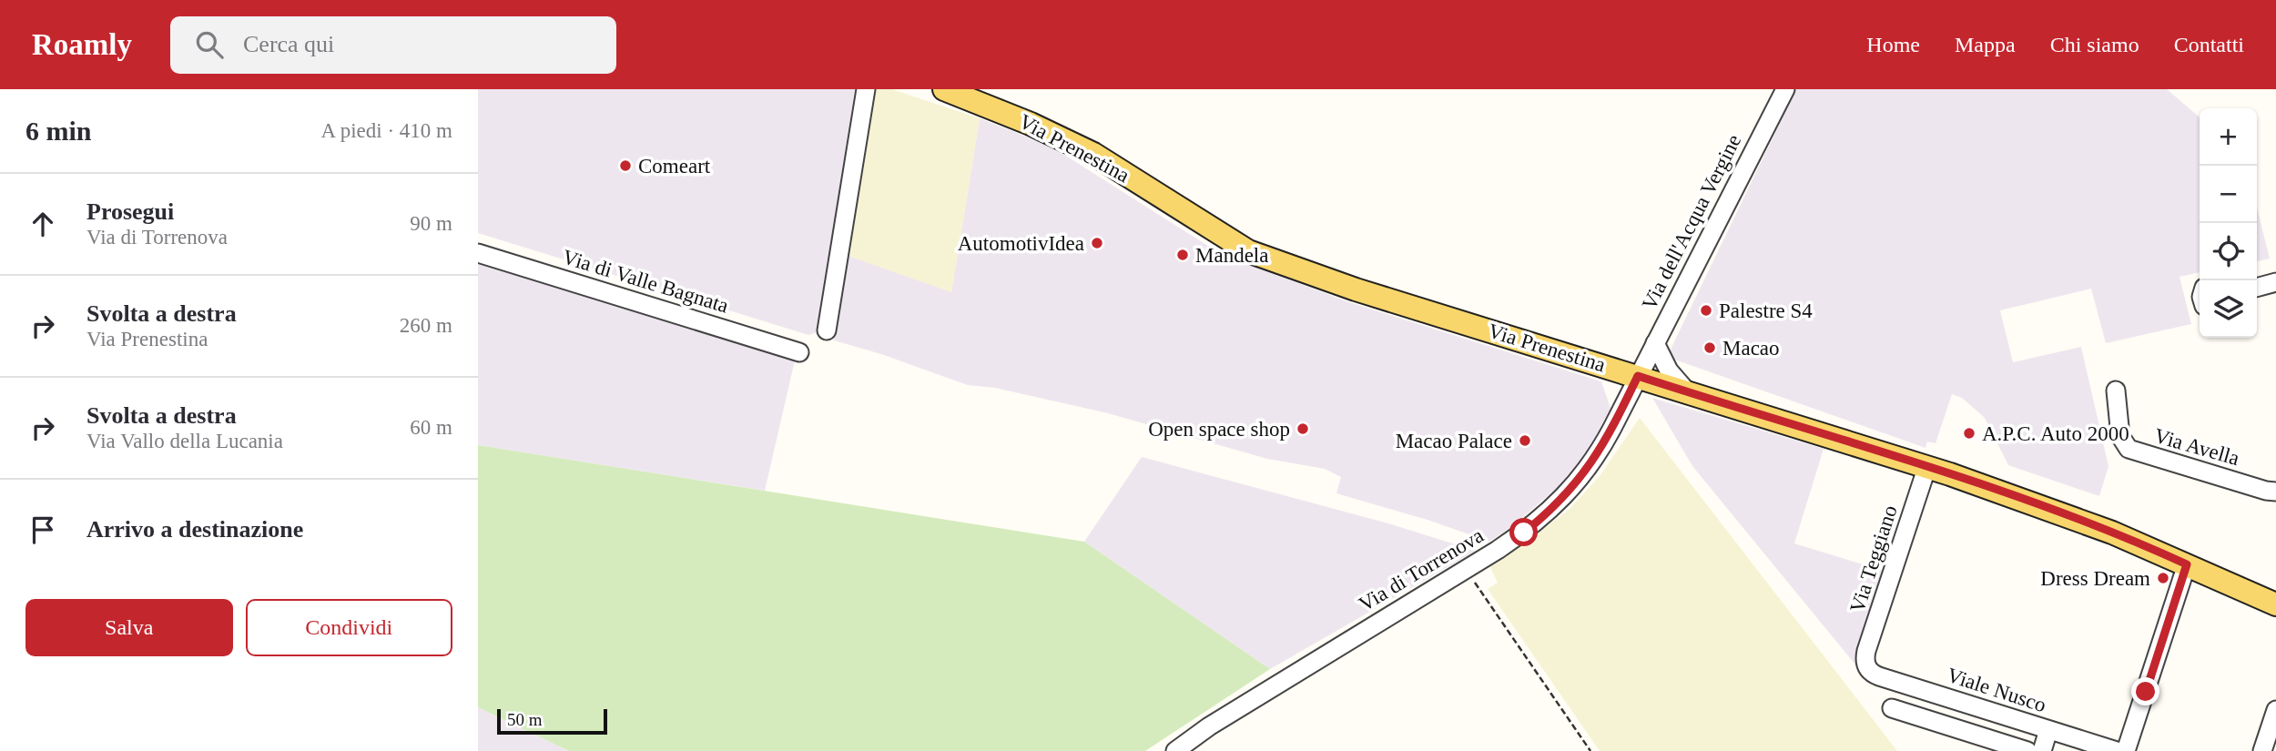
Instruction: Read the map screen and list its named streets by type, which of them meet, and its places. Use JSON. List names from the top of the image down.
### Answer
{
  "streets": {
    "main road": ["Via Prenestina"],
    "street": [
      "Via dell'Acqua Vergine",
      "Via di Valle Bagnata",
      "Via Avella",
      "Via Teggiano",
      "Via di Torrenova",
      "Viale Nusco"
    ]
  },
  "crossings": [
    ["Via Prenestina", "Via dell'Acqua Vergine"],
    ["Via Prenestina", "Via Teggiano"],
    ["Via Prenestina", "Via di Torrenova"],
    ["Via dell'Acqua Vergine", "Via di Torrenova"],
    ["Via Teggiano", "Viale Nusco"]
  ],
  "places": [
    "Comeart",
    "AutomotivIdea",
    "Mandela",
    "Palestre S4",
    "Macao",
    "Open space shop",
    "A.P.C. Auto 2000",
    "Macao Palace",
    "Dress Dream"
  ],
  "scale_bar": "50 m",
  "page": {
    "header": "Roamly",
    "search": "Cerca qui",
    "nav": [
      "Home",
      "Mappa",
      "Chi siamo",
      "Contatti"
    ],
    "heading": ["6 min", "A piedi · 410 m"],
    "map_buttons": ["+", "−"],
    "list": [
      ["Prosegui", "Via di Torrenova", "90 m"],
      ["Svolta a destra", "Via Prenestina", "260 m"],
      ["Svolta a destra", "Via Vallo della Lucania", "60 m"],
      "Arrivo a destinazione"
    ],
    "buttons": ["Salva", "Condividi"],
    "scale": "50 m"
  }
}
